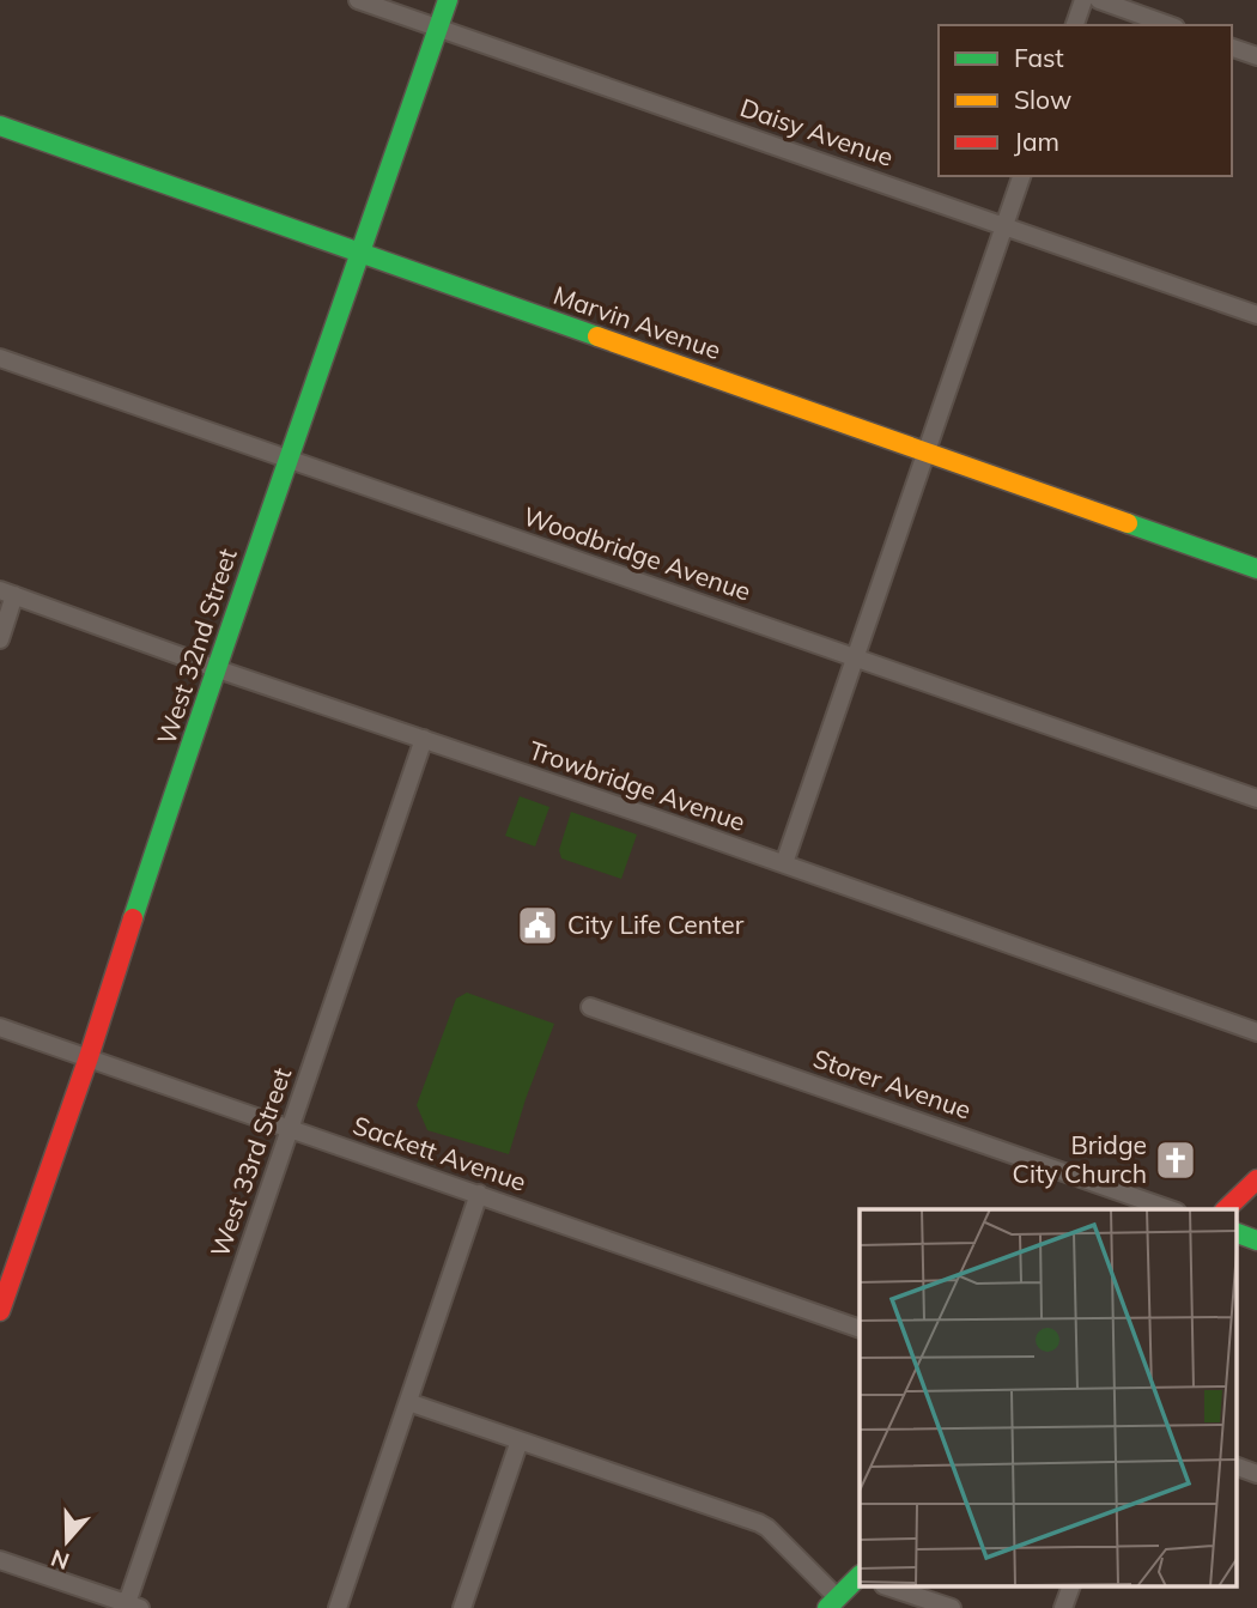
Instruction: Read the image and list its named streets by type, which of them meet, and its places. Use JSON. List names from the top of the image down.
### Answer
{
  "streets": {
    "street": [
      "Daisy Avenue",
      "Marvin Avenue",
      "Woodbridge Avenue",
      "West 32nd Street",
      "Trowbridge Avenue",
      "Storer Avenue",
      "Sackett Avenue",
      "West 33rd Street"
    ]
  },
  "crossings": [
    ["Daisy Avenue", "West 32nd Street"],
    ["Marvin Avenue", "West 32nd Street"],
    ["Woodbridge Avenue", "West 32nd Street"],
    ["West 32nd Street", "Trowbridge Avenue"],
    ["West 32nd Street", "Sackett Avenue"],
    ["Trowbridge Avenue", "West 33rd Street"],
    ["Sackett Avenue", "West 33rd Street"]
  ],
  "places": {
    "public building": ["City Life Center"],
    "church": ["Bridge City Church"]
  },
  "legend": ["Fast", "Slow", "Jam"],
  "north": "bottom"
}
